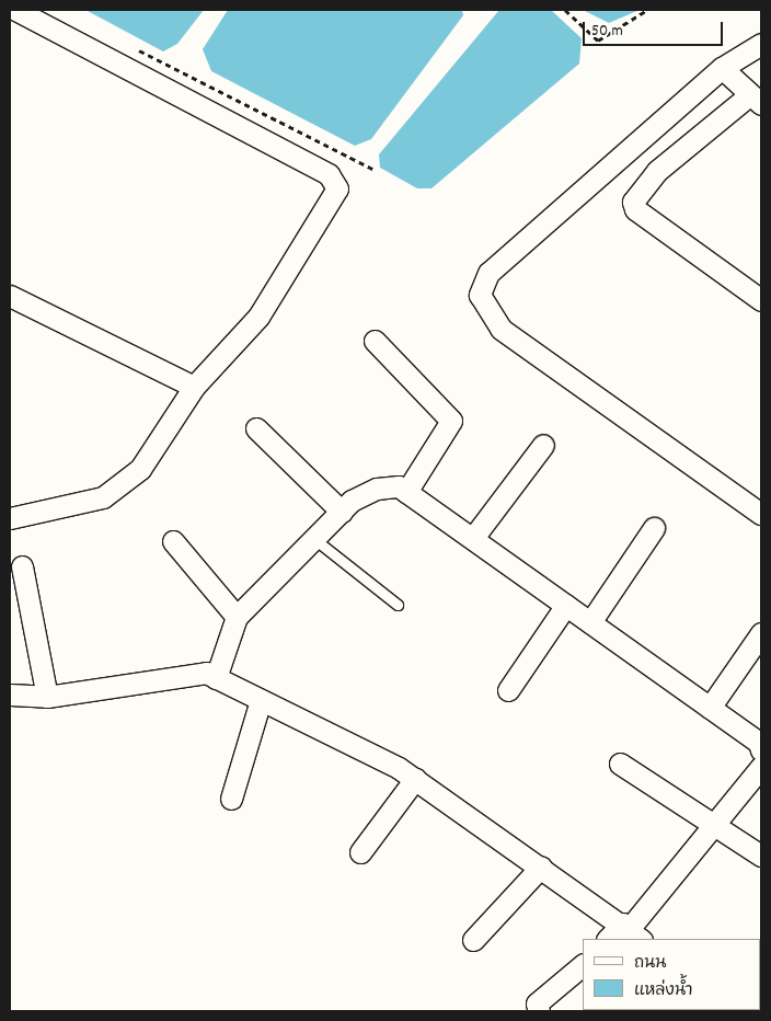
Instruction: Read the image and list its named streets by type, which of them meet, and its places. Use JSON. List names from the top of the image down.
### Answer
{
  "legend": ["ถนน", "แหล่งน้ำ"],
  "scale_bar": "50 m"
}
